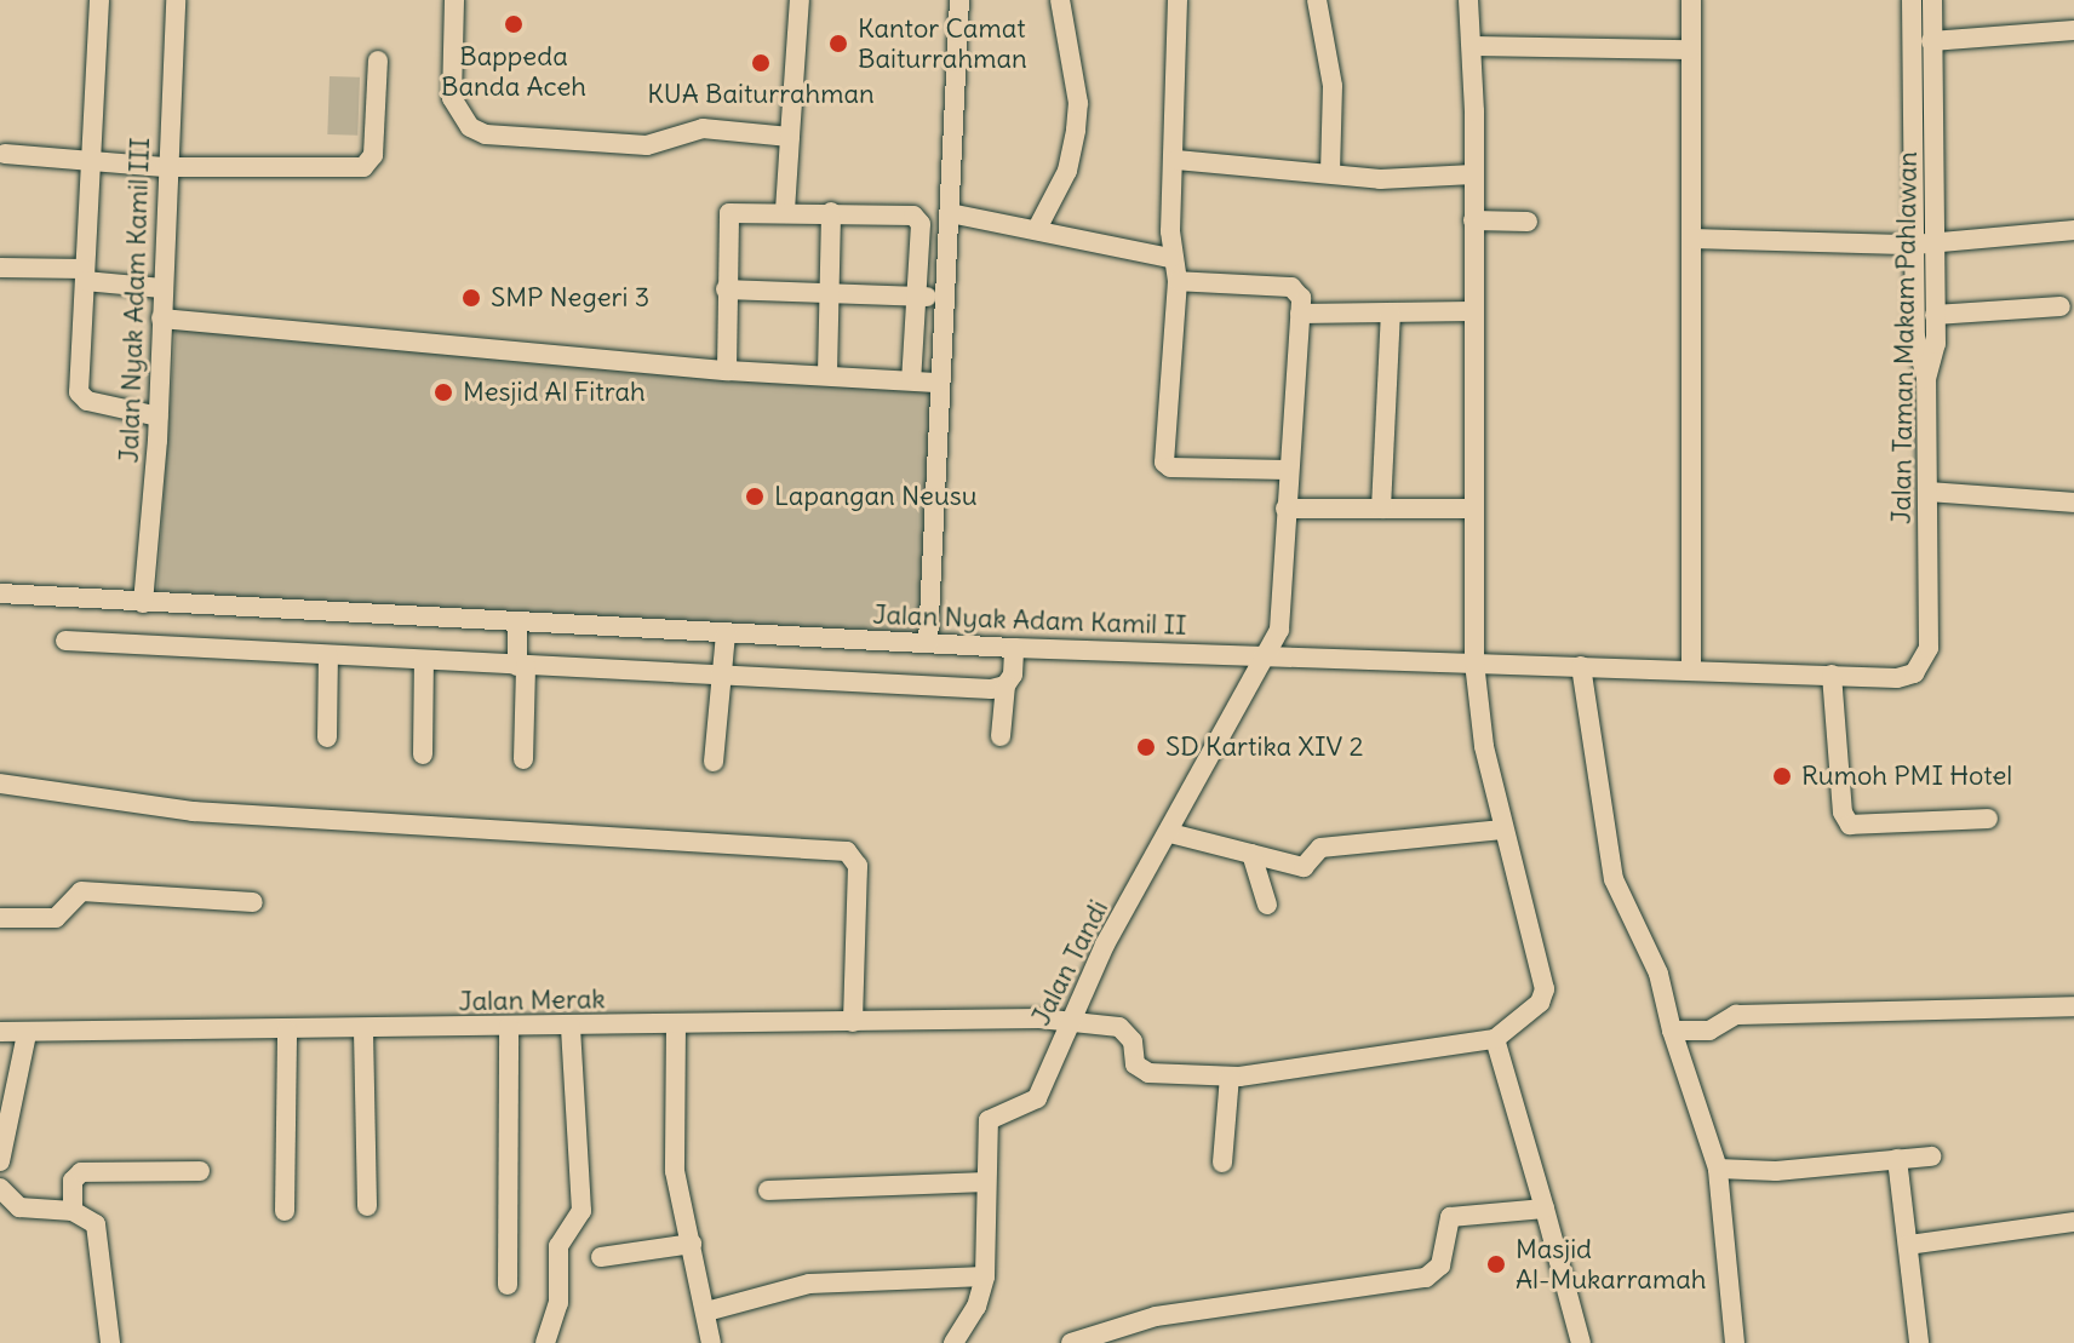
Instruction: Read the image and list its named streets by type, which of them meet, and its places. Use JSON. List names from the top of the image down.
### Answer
{
  "streets": {
    "street": [
      "Jalan Nyak Adam Kamil III",
      "Jalan Taman Makam Pahlawan",
      "Jalan Nyak Adam Kamil II",
      "Jalan Tandi",
      "Jalan Merak"
    ]
  },
  "crossings": [
    ["Jalan Nyak Adam Kamil III", "Jalan Nyak Adam Kamil II"],
    ["Jalan Taman Makam Pahlawan", "Jalan Nyak Adam Kamil II"],
    ["Jalan Nyak Adam Kamil II", "Jalan Tandi"],
    ["Jalan Tandi", "Jalan Merak"]
  ],
  "places": [
    "Bappeda Banda Aceh",
    "Kantor Camat Baiturrahman",
    "KUA Baiturrahman",
    "SMP Negeri 3",
    "Mesjid Al Fitrah",
    "Lapangan Neusu",
    "SD Kartika XIV 2",
    "Rumoh PMI Hotel",
    "Masjid Al-Mukarramah"
  ]
}
